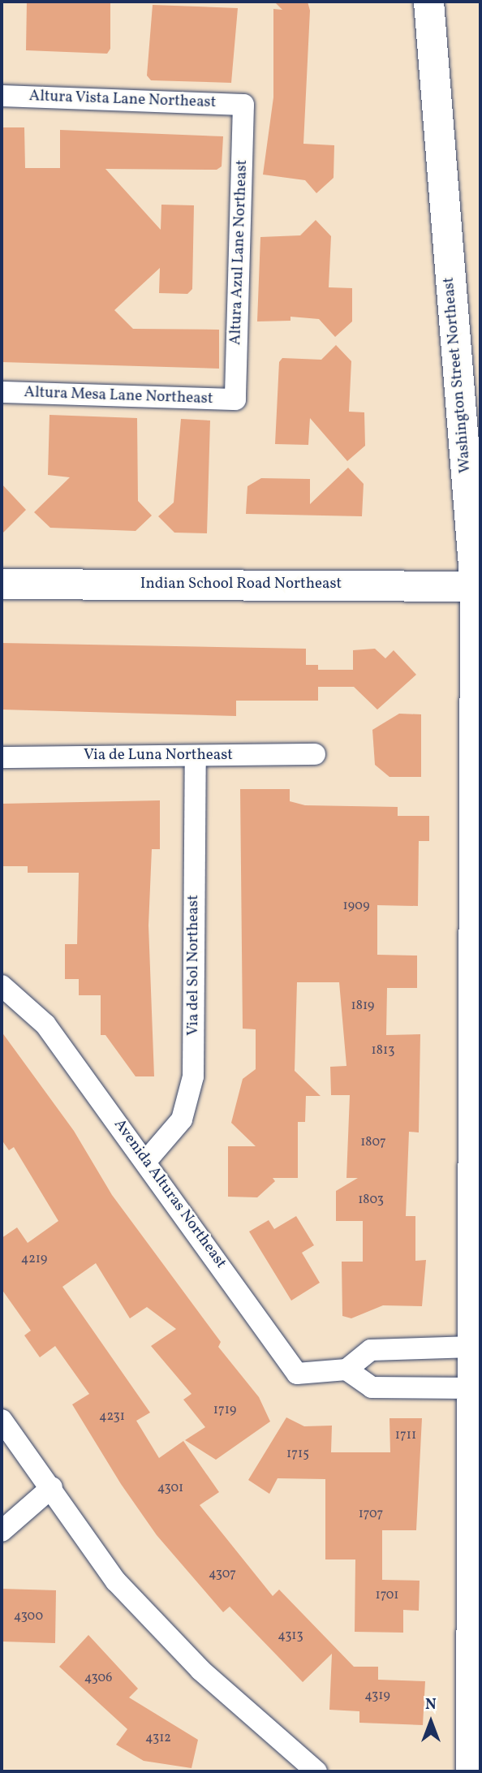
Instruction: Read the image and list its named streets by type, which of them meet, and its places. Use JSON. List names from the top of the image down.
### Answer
{
  "streets": {
    "street": [
      "Altura Vista Lane Northeast",
      "Altura Azul Lane Northeast",
      "Washington Street Northeast",
      "Altura Mesa Lane Northeast",
      "Indian School Road Northeast",
      "Via de Luna Northeast",
      "Via del Sol Northeast",
      "Avenida Alturas Northeast"
    ]
  },
  "crossings": [
    ["Altura Vista Lane Northeast", "Altura Azul Lane Northeast"],
    ["Altura Azul Lane Northeast", "Altura Mesa Lane Northeast"],
    ["Washington Street Northeast", "Indian School Road Northeast"],
    ["Via de Luna Northeast", "Via del Sol Northeast"],
    ["Via del Sol Northeast", "Avenida Alturas Northeast"]
  ],
  "house_numbers": [
    "1909",
    "1819",
    "1813",
    "1807",
    "1803",
    "4219",
    "1719",
    "4231",
    "1711",
    "1715",
    "4301",
    "1707",
    "4307",
    "1701",
    "4300",
    "4313",
    "4306",
    "4319",
    "4312"
  ],
  "north": "top"
}
